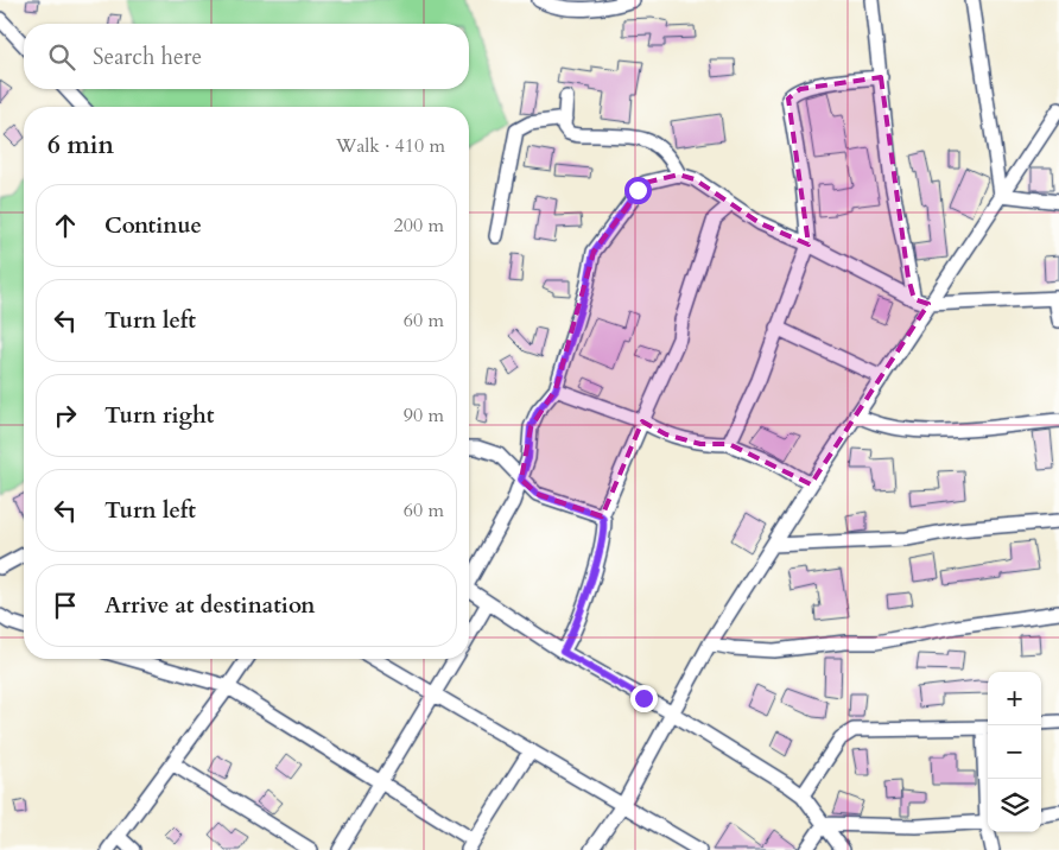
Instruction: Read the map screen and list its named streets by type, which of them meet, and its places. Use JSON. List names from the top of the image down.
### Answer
{
  "page": {
    "search": "Search here",
    "heading": ["6 min", "Walk · 410 m"],
    "list": [
      ["Continue", "200 m"],
      ["Turn left", "60 m"],
      ["Turn right", "90 m"],
      ["Turn left", "60 m"],
      "Arrive at destination"
    ],
    "map_buttons": ["+", "−"]
  }
}
